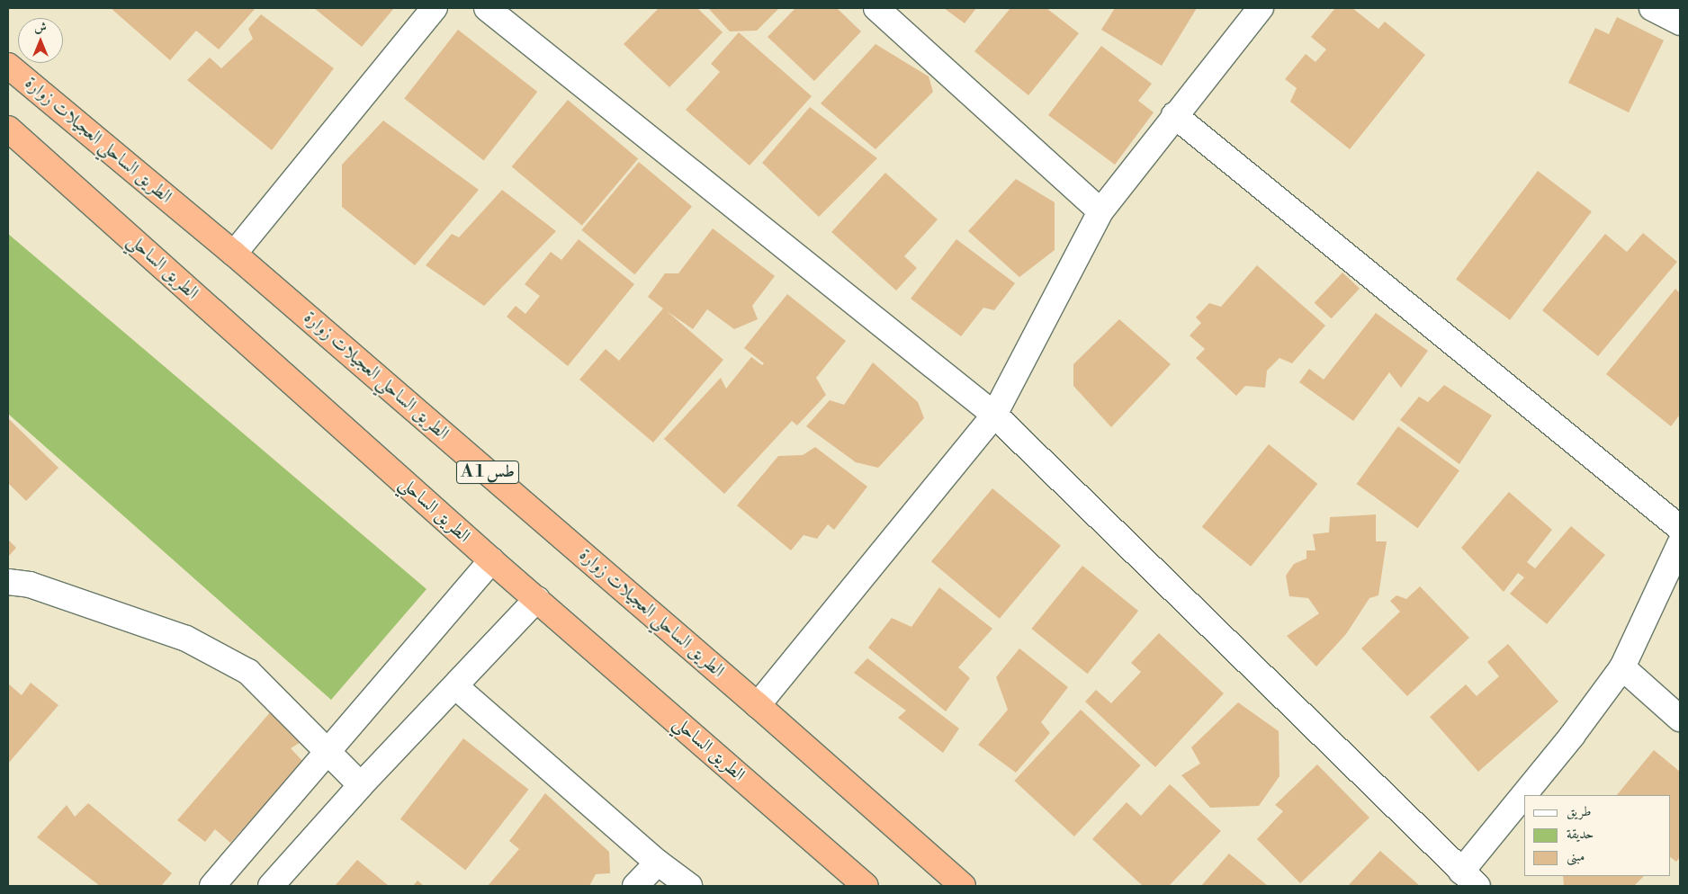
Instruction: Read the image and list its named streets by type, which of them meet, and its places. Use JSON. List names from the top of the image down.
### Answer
{
  "streets": {
    "highway": ["الطريق الساحلي العجيلات زوارة", "الطريق الساحلي", "A 1 طس"]
  },
  "legend": ["طريق", "حديقة", "مبنى"],
  "north": "top"
}
